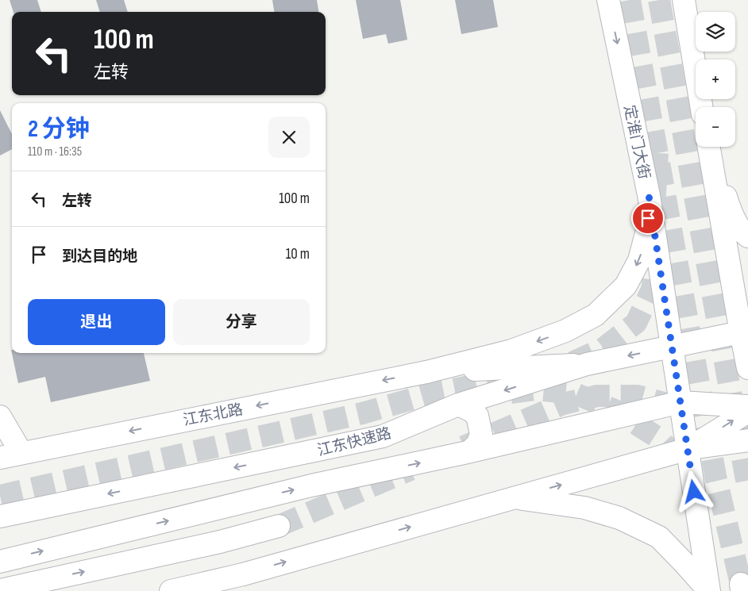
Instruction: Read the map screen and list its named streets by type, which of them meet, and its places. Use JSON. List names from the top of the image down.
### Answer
{
  "streets": {
    "main road": ["定淮门大街", "江东北路", "江东快速路"]
  },
  "crossings": [
    ["定淮门大街", "江东快速路"]
  ],
  "page": {
    "map_buttons": ["+", "−"],
    "turn": ["100 m", "左转"],
    "heading": ["2 分钟", "110 m · 16:35"],
    "list": [
      {
        "name": "左转",
        "value": "100 m"
      },
      {
        "name": "到达目的地",
        "value": "10 m"
      }
    ],
    "buttons": ["退出", "分享"]
  }
}
